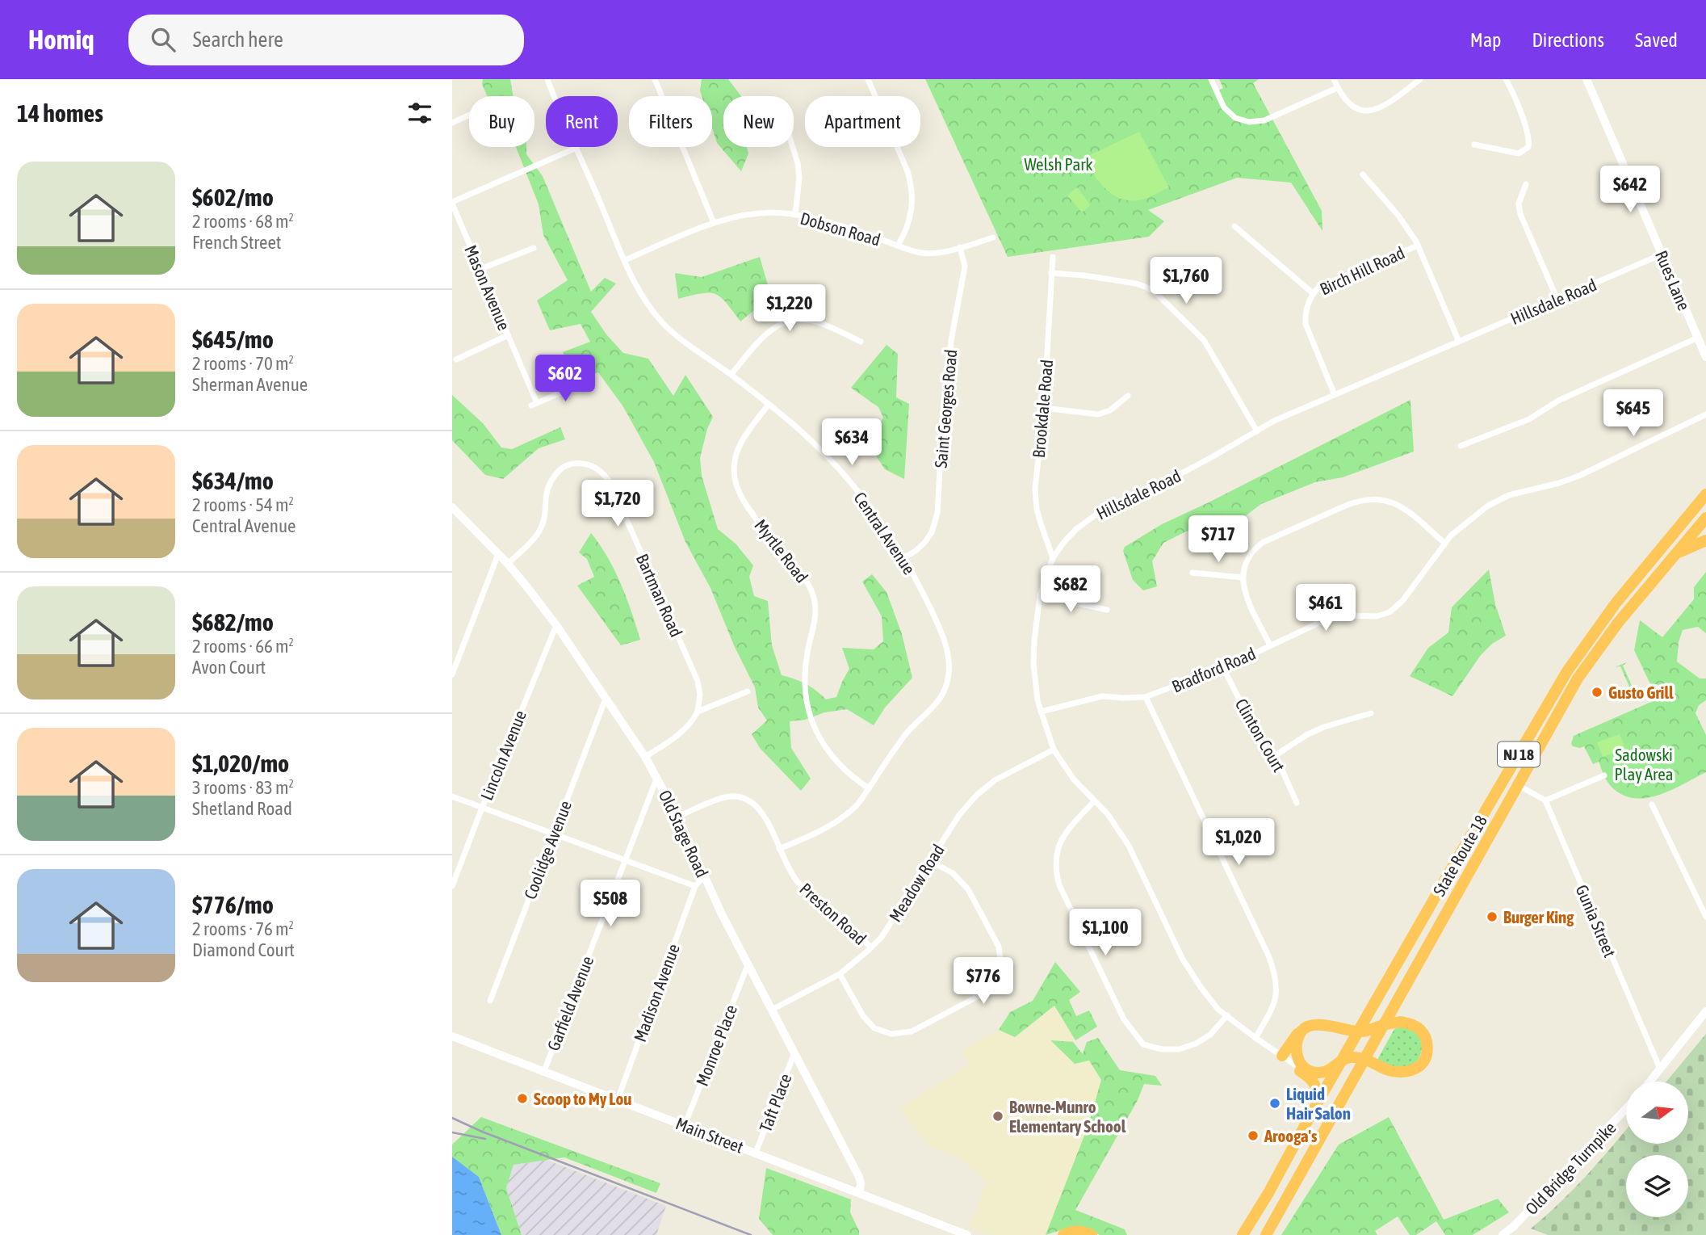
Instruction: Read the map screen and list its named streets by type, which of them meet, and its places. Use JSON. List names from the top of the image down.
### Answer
{
  "streets": {
    "highway": ["NJ 18", "State Route 18"],
    "street": [
      "Dobson Road",
      "Birch Hill Road",
      "Rues Lane",
      "Mason Avenue",
      "Hillsdale Road",
      "Saint Georges Road",
      "Brookdale Road",
      "Central Avenue",
      "Myrtle Road",
      "Bartman Road",
      "Bradford Road",
      "Clinton Court",
      "Lincoln Avenue",
      "Old Stage Road",
      "Coolidge Avenue",
      "Meadow Road",
      "Preston Road",
      "Gunia Street",
      "Madison Avenue",
      "Garfield Avenue",
      "Monroe Place",
      "Taft Place",
      "Main Street",
      "Old Bridge Turnpike"
    ]
  },
  "crossings": [
    ["Dobson Road", "Saint Georges Road"],
    ["Dobson Road", "Central Avenue"],
    ["Birch Hill Road", "Hillsdale Road"],
    ["Rues Lane", "Hillsdale Road"],
    ["Hillsdale Road", "Brookdale Road"],
    ["Hillsdale Road", "Bradford Road"],
    ["Hillsdale Road", "State Route 18"],
    ["Hillsdale Road", "Meadow Road"],
    ["Saint Georges Road", "Central Avenue"],
    ["Central Avenue", "Myrtle Road"],
    ["Central Avenue", "Preston Road"],
    ["Bartman Road", "Old Stage Road"],
    ["Bradford Road", "Clinton Court"],
    ["Lincoln Avenue", "Old Stage Road"],
    ["Old Stage Road", "Coolidge Avenue"],
    ["Old Stage Road", "Meadow Road"],
    ["Old Stage Road", "Preston Road"],
    ["Old Stage Road", "Garfield Avenue"],
    ["Old Stage Road", "Monroe Place"],
    ["Old Stage Road", "Taft Place"],
    ["Old Stage Road", "Main Street"],
    ["Meadow Road", "Preston Road"],
    ["Madison Avenue", "Main Street"],
    ["Garfield Avenue", "Main Street"],
    ["Monroe Place", "Main Street"],
    ["Taft Place", "Main Street"]
  ],
  "parks": ["Welsh Park", "Sadowski Play Area"],
  "places": [
    "Gusto Grill",
    "Burger King",
    "Scoop to My Lou",
    "Liquid Hair Salon",
    "Bowne-Munro Elementary School",
    "Arooga's"
  ],
  "north": "right",
  "page": {
    "header": "Homiq",
    "search": "Search here",
    "nav": ["Map", "Directions", "Saved"],
    "heading": "14 homes",
    "chip": [
      "Buy",
      "Rent",
      "Filters",
      "New",
      "Apartment"
    ],
    "list": [
      {
        "name": "$602/mo",
        "note": "2 rooms · 68 m² · French Street"
      },
      {
        "name": "$645/mo",
        "note": "2 rooms · 70 m² · Sherman Avenue"
      },
      {
        "name": "$634/mo",
        "note": "2 rooms · 54 m² · Central Avenue"
      },
      {
        "name": "$682/mo",
        "note": "2 rooms · 66 m² · Avon Court"
      },
      {
        "name": "$1,020/mo",
        "note": "3 rooms · 83 m² · Shetland Road"
      },
      {
        "name": "$776/mo",
        "note": "2 rooms · 76 m² · Diamond Court"
      }
    ],
    "price": [
      "$642",
      "$1,760",
      "$1,220",
      "$602",
      "$645",
      "$634",
      "$1,720",
      "$717",
      "$682",
      "$461",
      "$1,020",
      "$508",
      "$1,100",
      "$776"
    ]
  }
}
